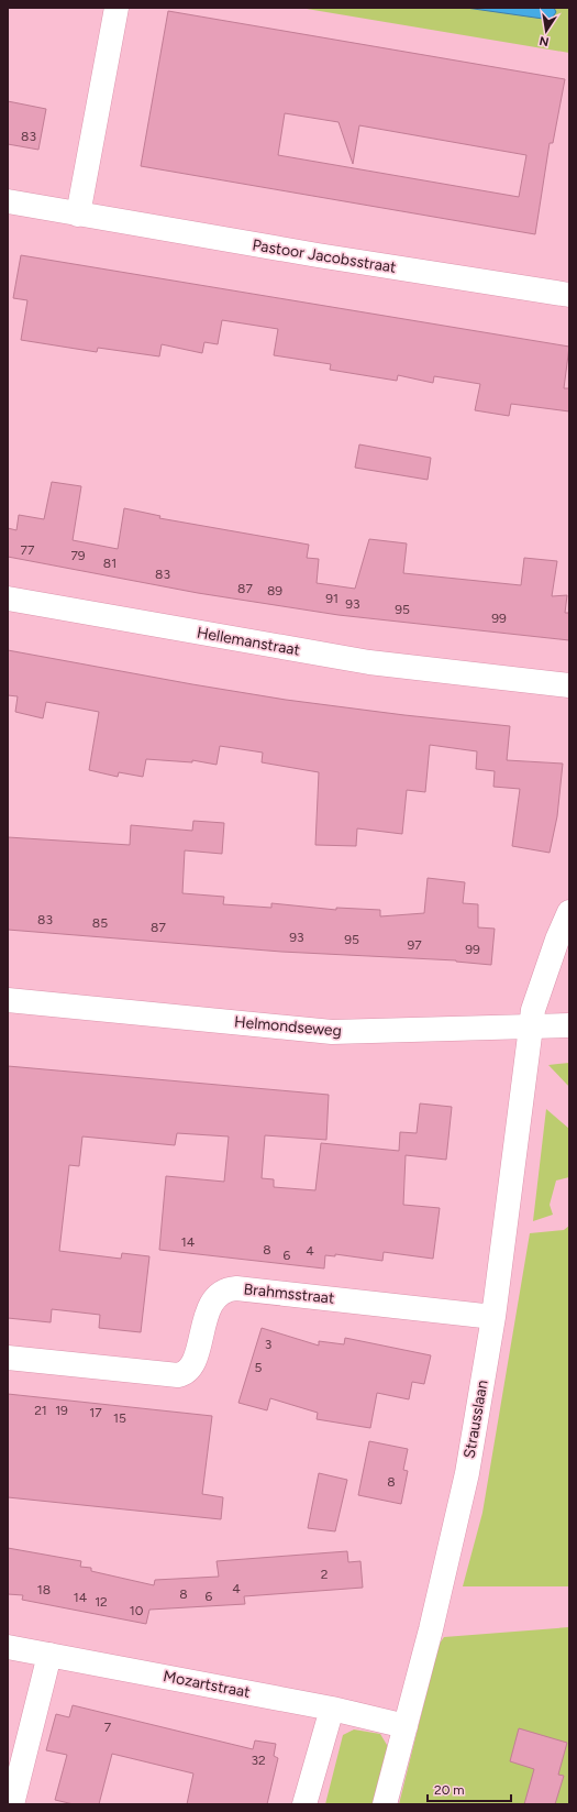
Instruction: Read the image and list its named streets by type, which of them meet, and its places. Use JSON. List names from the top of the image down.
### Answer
{
  "streets": {
    "street": [
      "Pastoor Jacobsstraat",
      "Hellemanstraat",
      "Helmondseweg",
      "Brahmsstraat",
      "Strausslaan",
      "Mozartstraat"
    ]
  },
  "crossings": [
    ["Helmondseweg", "Strausslaan"],
    ["Brahmsstraat", "Strausslaan"],
    ["Strausslaan", "Mozartstraat"]
  ],
  "house_numbers": [
    "83",
    "77",
    "79",
    "81",
    "83",
    "87",
    "89",
    "91",
    "93",
    "95",
    "99",
    "83",
    "85",
    "87",
    "93",
    "95",
    "97",
    "99",
    "14",
    "8",
    "4",
    "6",
    "3",
    "5",
    "21",
    "19",
    "17",
    "15",
    "8",
    "2",
    "4",
    "18",
    "8",
    "6",
    "14",
    "12",
    "10",
    "7",
    "32"
  ],
  "scale_bar": "20 m",
  "north": "bottom"
}
